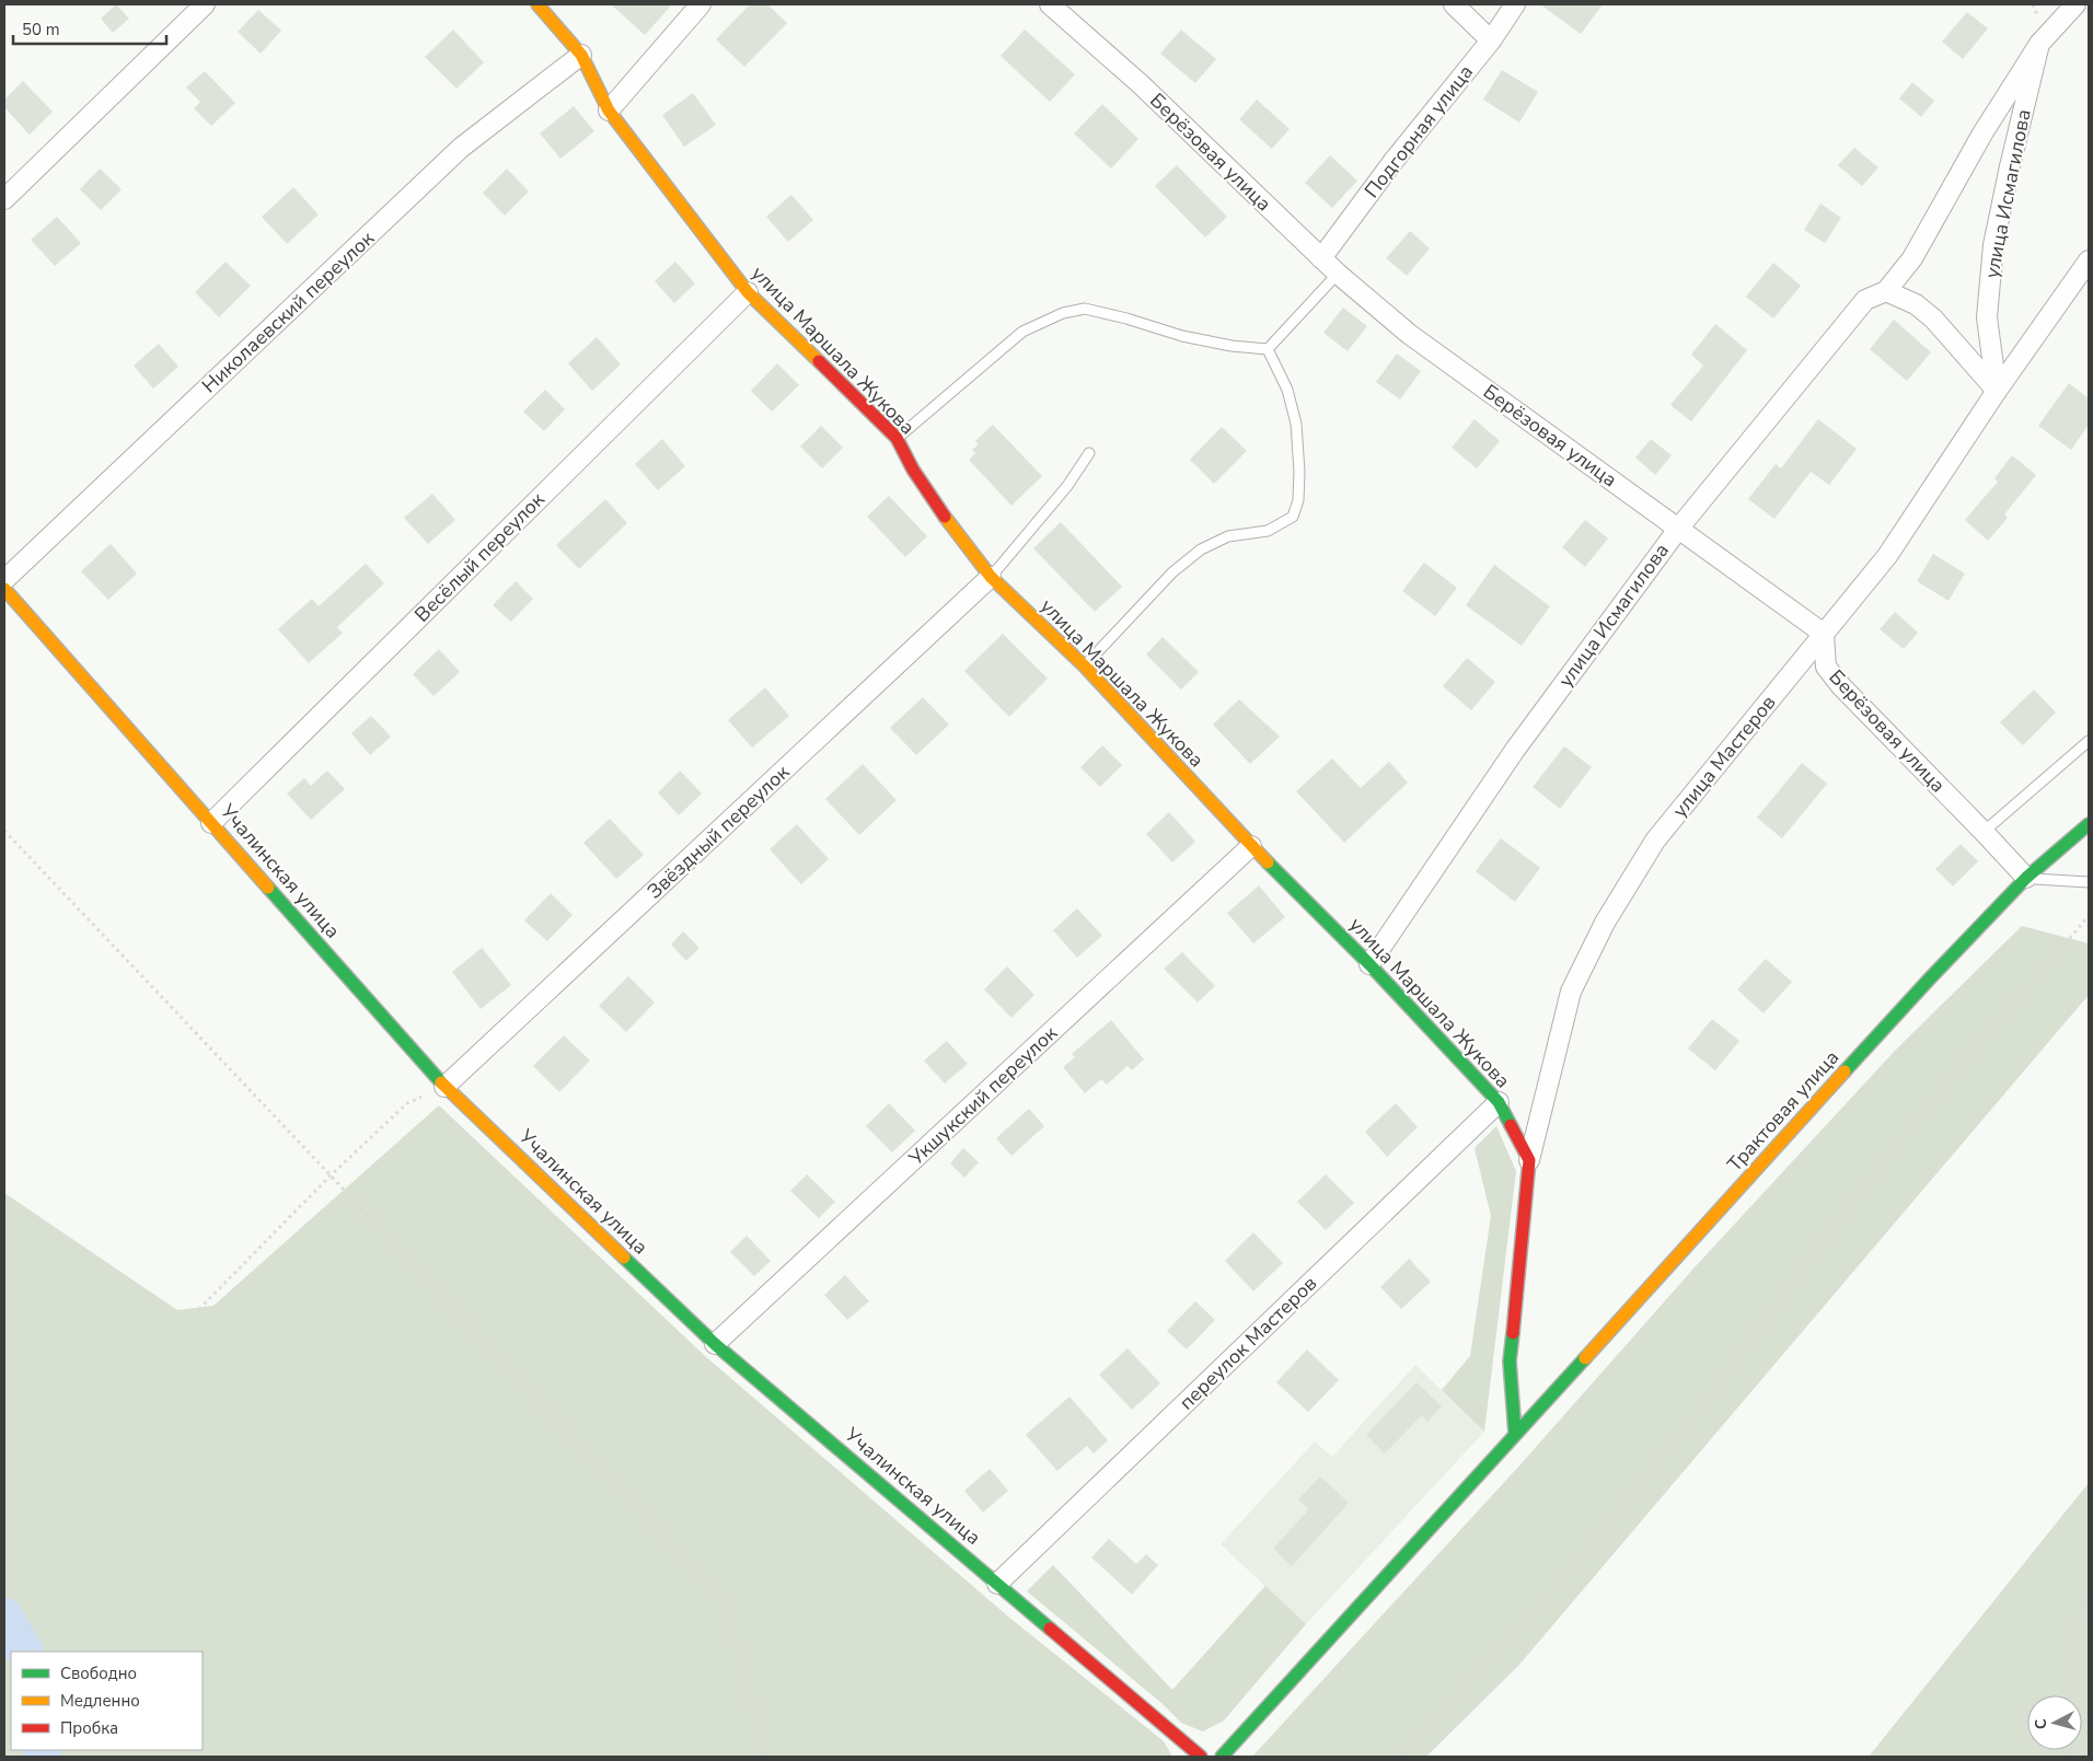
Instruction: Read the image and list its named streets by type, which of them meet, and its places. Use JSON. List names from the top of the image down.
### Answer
{
  "streets": {
    "street": [
      "Подгорная улица",
      "Берёзовая улица",
      "улица Исмагилова",
      "Николаевский переулок",
      "улица Маршала Жукова",
      "Весёлый переулок",
      "улица Мастеров",
      "Звёздный переулок",
      "Учалинская улица",
      "Укшукский переулок",
      "Трактовая улица",
      "переулок Мастеров"
    ]
  },
  "crossings": [
    ["Подгорная улица", "Берёзовая улица"],
    ["Берёзовая улица", "улица Исмагилова"],
    ["Берёзовая улица", "улица Мастеров"],
    ["Берёзовая улица", "Трактовая улица"],
    ["улица Исмагилова", "улица Маршала Жукова"],
    ["улица Исмагилова", "улица Мастеров"],
    ["Николаевский переулок", "улица Маршала Жукова"],
    ["улица Маршала Жукова", "Весёлый переулок"],
    ["улица Маршала Жукова", "улица Мастеров"],
    ["улица Маршала Жукова", "Звёздный переулок"],
    ["улица Маршала Жукова", "Укшукский переулок"],
    ["улица Маршала Жукова", "переулок Мастеров"],
    ["Весёлый переулок", "Учалинская улица"],
    ["Звёздный переулок", "Учалинская улица"],
    ["Учалинская улица", "Укшукский переулок"],
    ["Учалинская улица", "переулок Мастеров"]
  ],
  "legend": ["Свободно", "Медленно", "Пробка"],
  "scale_bar": "50 m",
  "north": "left"
}
